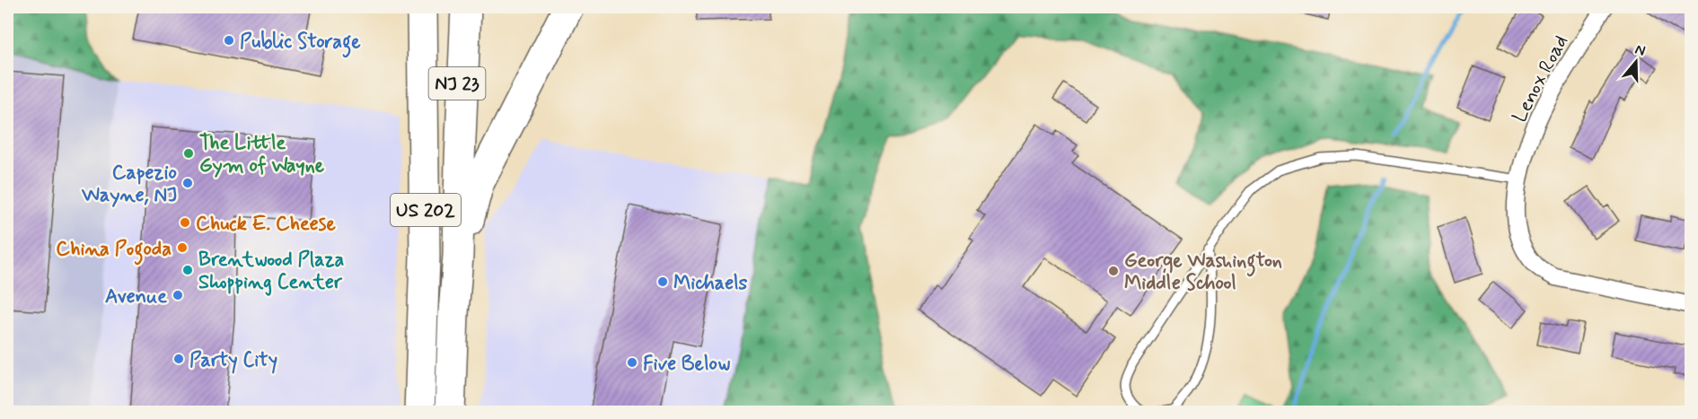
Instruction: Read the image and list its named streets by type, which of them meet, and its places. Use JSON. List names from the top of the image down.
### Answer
{
  "streets": {
    "highway": ["NJ 23", "US 202"],
    "street": ["Lenox Road"]
  },
  "crossings": [
    ["NJ 23", "US 202"]
  ],
  "places": [
    "Public Storage",
    "The Little Gym of Wayne",
    "Capezio Wayne, NJ",
    "Chuck E. Cheese",
    "China Pogoda",
    "Brentwood Plaza Shopping Center",
    "George Washington Middle School",
    "Michaels",
    "Avenue",
    "Party City",
    "Five Below"
  ],
  "north": "top"
}
